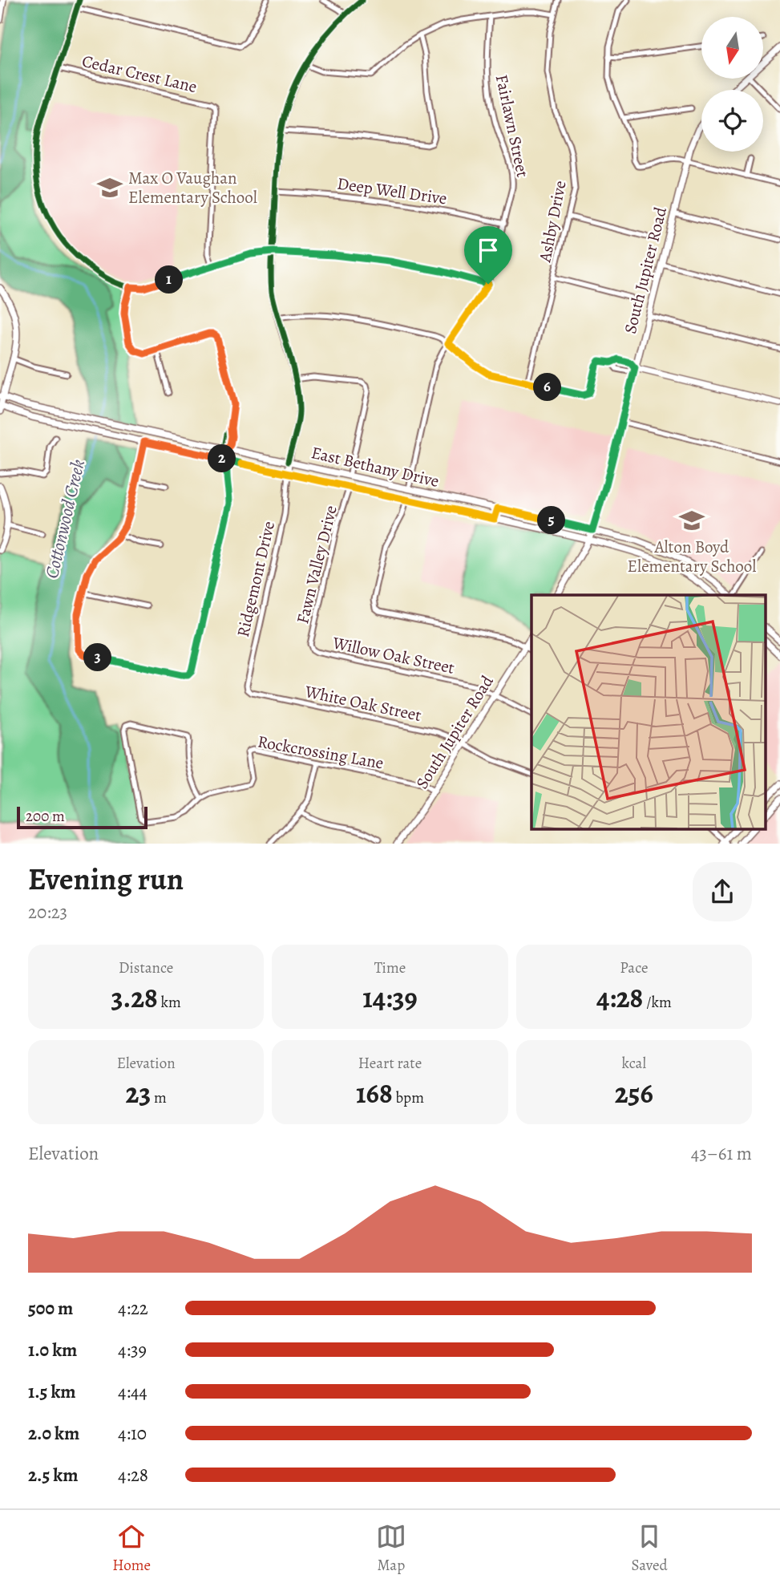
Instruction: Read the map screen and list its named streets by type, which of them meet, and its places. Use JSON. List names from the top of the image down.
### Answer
{
  "streets": {
    "main road": ["South Jupiter Road", "East Bethany Drive"],
    "street": [
      "Cedar Crest Lane",
      "Fairlawn Street",
      "Deep Well Drive",
      "Ashby Drive",
      "Fawn Valley Drive",
      "Ridgemont Drive",
      "Willow Oak Street",
      "White Oak Street",
      "Rockcrossing Lane"
    ]
  },
  "crossings": [
    ["Fairlawn Street", "Deep Well Drive"],
    ["Fairlawn Street", "East Bethany Drive"],
    ["South Jupiter Road", "East Bethany Drive"],
    ["South Jupiter Road", "Willow Oak Street"],
    ["South Jupiter Road", "White Oak Street"],
    ["South Jupiter Road", "Rockcrossing Lane"],
    ["East Bethany Drive", "Fawn Valley Drive"],
    ["East Bethany Drive", "Ridgemont Drive"],
    ["Fawn Valley Drive", "Willow Oak Street"],
    ["Ridgemont Drive", "White Oak Street"]
  ],
  "water": ["Cottonwood Creek"],
  "places": {
    "school or university": ["Max O Vaughan Elementary School", "Alton Boyd Elementary School"]
  },
  "scale_bar": "200 m",
  "north": "bottom",
  "page": {
    "pins": [
      "1",
      "6",
      "2",
      "5",
      "3"
    ],
    "scale": "200 m",
    "heading": ["Evening run", "20:23"],
    "stats": [
      ["Distance", "3.28 km"],
      ["Time", "14:39"],
      ["Pace", "4:28 /km"],
      ["Elevation", "23 m"],
      ["Heart rate", "168 bpm"],
      ["kcal", "256"]
    ],
    "chart": ["Elevation", "43–61 m"],
    "list": [
      {
        "name": "500 m",
        "note": "4:22"
      },
      {
        "name": "1.0 km",
        "note": "4:39"
      },
      {
        "name": "1.5 km",
        "note": "4:44"
      },
      {
        "name": "2.0 km",
        "note": "4:10"
      },
      {
        "name": "2.5 km",
        "note": "4:28"
      }
    ],
    "tabs": ["Home", "Map", "Saved"]
  }
}
